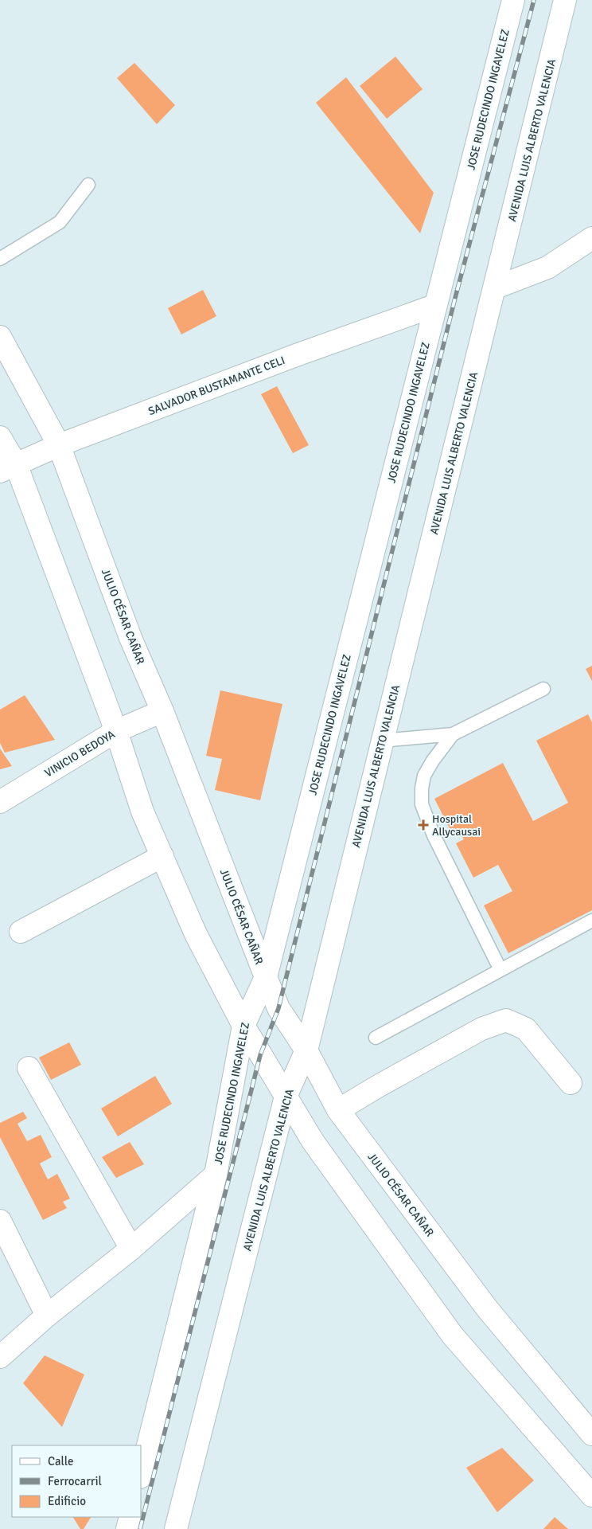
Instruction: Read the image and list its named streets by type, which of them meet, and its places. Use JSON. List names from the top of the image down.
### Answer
{
  "streets": {
    "street": [
      "JOSE RUDECINDO INGAVELEZ",
      "AVENIDA LUIS ALBERTO VALENCIA",
      "SALVADOR BUSTAMANTE CELI",
      "JULIO CÉSAR CAÑAR",
      "VINICIO BEDOYA"
    ]
  },
  "crossings": [
    ["JOSE RUDECINDO INGAVELEZ", "SALVADOR BUSTAMANTE CELI"],
    ["JOSE RUDECINDO INGAVELEZ", "JULIO CÉSAR CAÑAR"],
    ["AVENIDA LUIS ALBERTO VALENCIA", "JULIO CÉSAR CAÑAR"],
    ["SALVADOR BUSTAMANTE CELI", "JULIO CÉSAR CAÑAR"],
    ["JULIO CÉSAR CAÑAR", "VINICIO BEDOYA"]
  ],
  "places": {
    "health": ["Hospital Allycausai"]
  },
  "legend": ["Calle", "Ferrocarril", "Edificio"]
}
